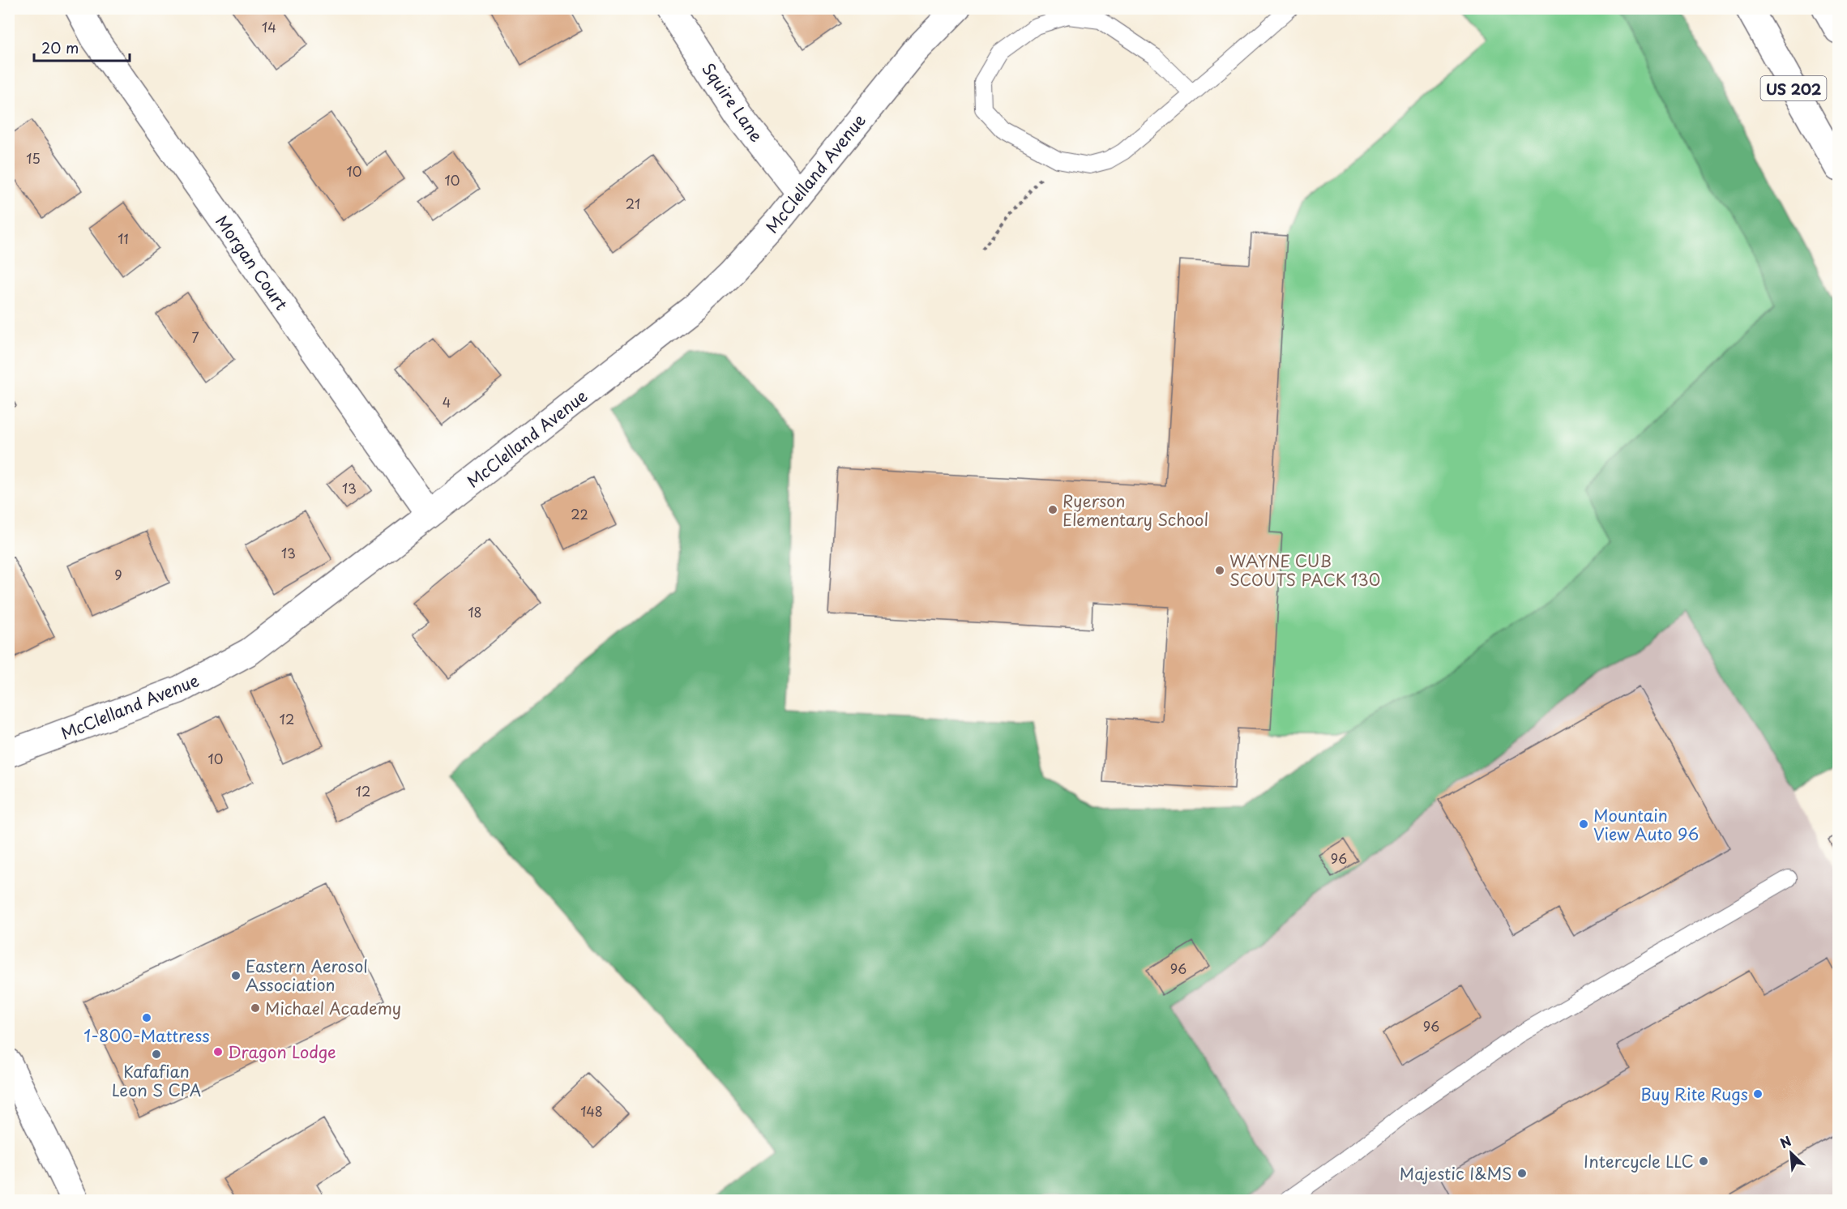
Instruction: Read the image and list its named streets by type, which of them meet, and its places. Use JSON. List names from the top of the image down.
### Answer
{
  "streets": {
    "main road": [
      "US 202",
      "Squire Lane",
      "McClelland Avenue",
      "Morgan Court"
    ]
  },
  "crossings": [
    ["Squire Lane", "McClelland Avenue"],
    ["McClelland Avenue", "Morgan Court"]
  ],
  "places": [
    "Ryerson Elementary School",
    "WAYNE CUB SCOUTS PACK 130",
    "Mountain View Auto 96",
    "Eastern Aerosol Association",
    "Michael Academy",
    "1-800-Mattress",
    "Dragon Lodge",
    "Kafafian Leon S CPA",
    "Buy Rite Rugs",
    "Intercycle LLC",
    "Majestic I&MS"
  ],
  "house_numbers": [
    "14",
    "15",
    "10",
    "10",
    "21",
    "11",
    "7",
    "4",
    "13",
    "22",
    "13",
    "9",
    "18",
    "12",
    "10",
    "12",
    "96",
    "96",
    "96",
    "148"
  ],
  "scale_bar": "20 m",
  "north": "top left"
}
